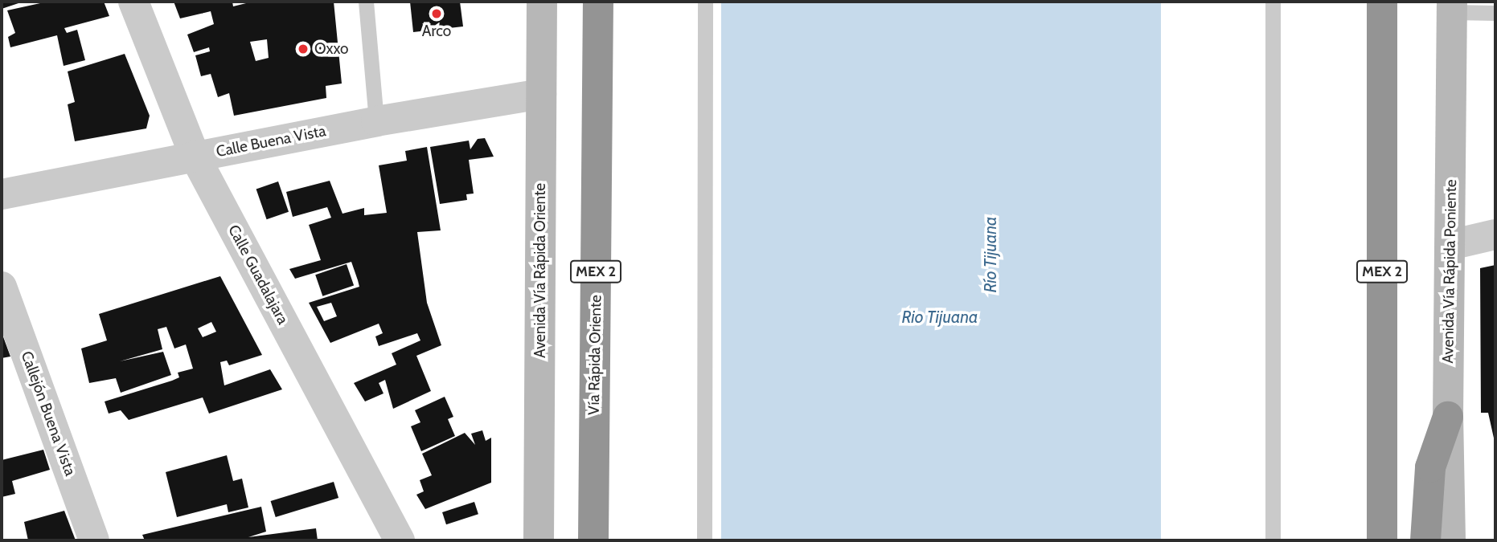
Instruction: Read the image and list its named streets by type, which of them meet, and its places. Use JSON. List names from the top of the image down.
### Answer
{
  "streets": {
    "highway": ["MEX 2", "Vía Rápida Oriente"],
    "main road": ["Avenida Vía Rápida Oriente", "Avenida Vía Rápida Poniente"],
    "street": ["Calle Buena Vista", "Calle Guadalajara", "Callejón Buena Vista"]
  },
  "crossings": [
    ["Calle Buena Vista", "Avenida Vía Rápida Oriente"],
    ["Calle Buena Vista", "Calle Guadalajara"]
  ],
  "water": ["Río Tijuana", "Rio Tijuana"],
  "places": ["Arco", "Oxxo"]
}
